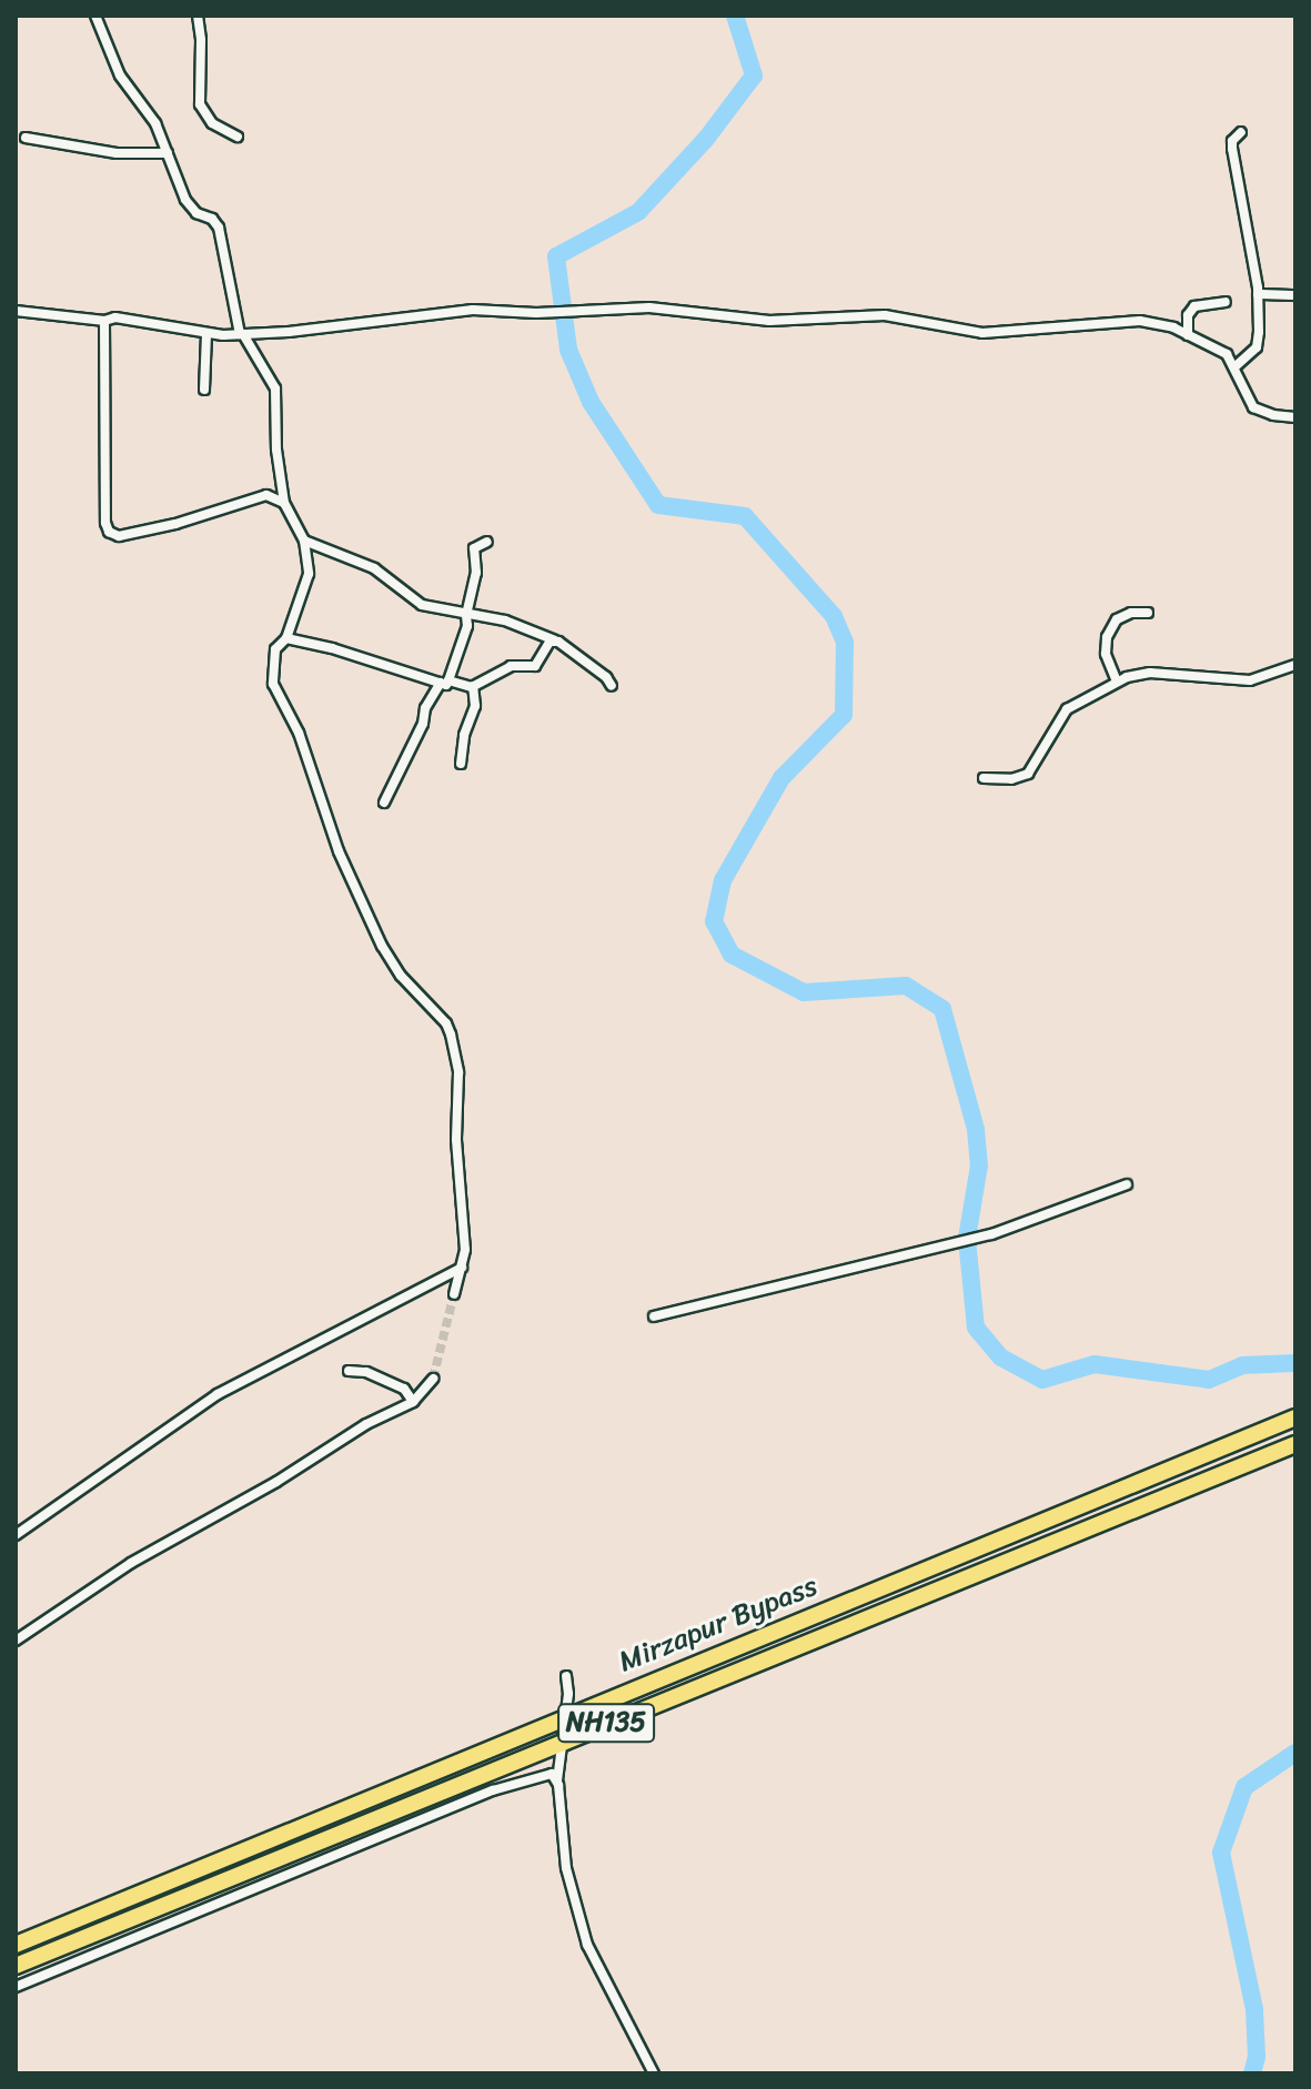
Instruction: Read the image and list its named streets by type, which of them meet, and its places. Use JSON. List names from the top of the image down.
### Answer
{
  "streets": {
    "highway": ["Mirzapur Bypass", "NH135"]
  }
}
